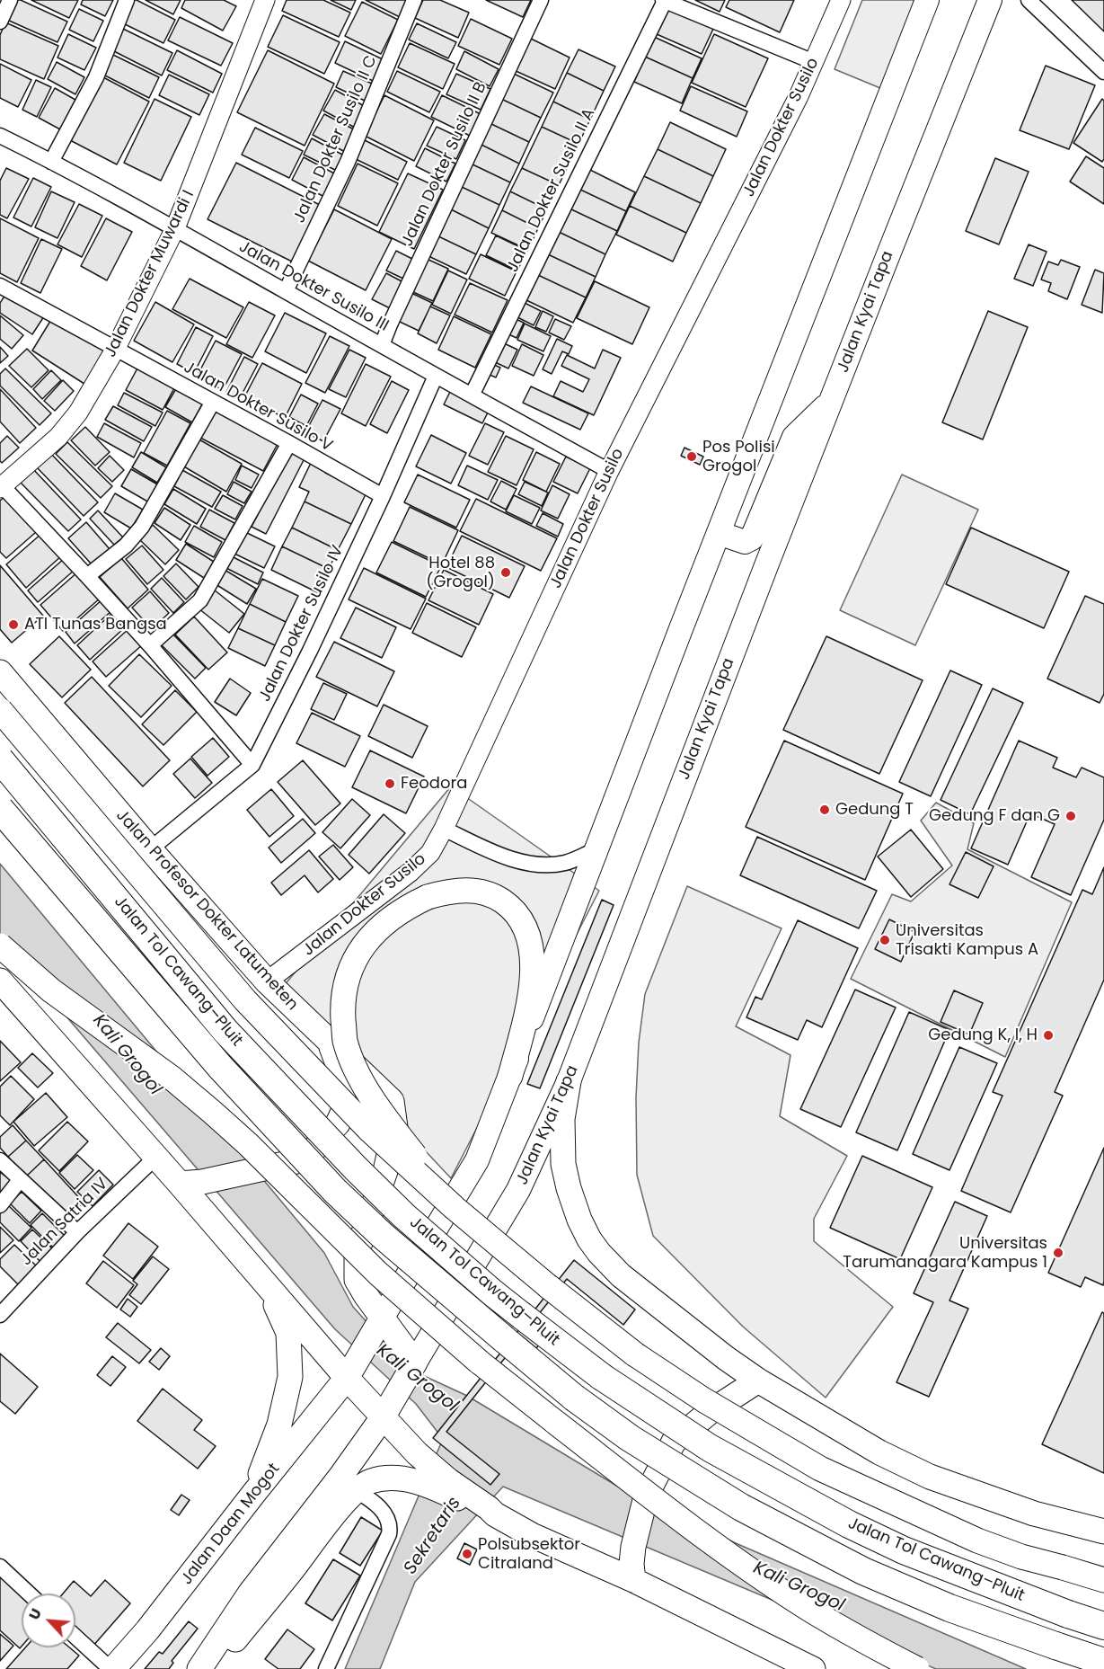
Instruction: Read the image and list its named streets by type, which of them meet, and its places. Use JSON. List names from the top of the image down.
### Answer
{
  "streets": {
    "highway": [
      "Jalan Kyai Tapa",
      "Jalan Profesor Dokter Latumeten",
      "Jalan Tol Cawang–Pluit",
      "Jalan Daan Mogot"
    ],
    "street": [
      "Jalan Dokter Susilo",
      "Jalan Dokter Susilo II C",
      "Jalan Dokter Susilo II B",
      "Jalan Dokter Susilo II A",
      "Jalan Dokter Muwardi I",
      "Jalan Dokter Susilo III",
      "Jalan Dokter Susilo V",
      "Jalan Dokter Susilo IV",
      "Jalan Satria IV"
    ]
  },
  "crossings": [
    ["Jalan Dokter Susilo", "Jalan Dokter Susilo III"],
    ["Jalan Dokter Susilo", "Jalan Profesor Dokter Latumeten"],
    ["Jalan Dokter Susilo II C", "Jalan Dokter Susilo III"],
    ["Jalan Dokter Susilo II B", "Jalan Dokter Susilo III"],
    ["Jalan Dokter Susilo II A", "Jalan Dokter Susilo III"],
    ["Jalan Dokter Muwardi I", "Jalan Dokter Susilo III"],
    ["Jalan Dokter Muwardi I", "Jalan Dokter Susilo V"],
    ["Jalan Dokter Susilo III", "Jalan Dokter Susilo IV"],
    ["Jalan Kyai Tapa", "Jalan Profesor Dokter Latumeten"],
    ["Jalan Dokter Susilo V", "Jalan Dokter Susilo IV"],
    ["Jalan Dokter Susilo IV", "Jalan Profesor Dokter Latumeten"]
  ],
  "water": ["Kali Grogol", "Sekretaris"],
  "places": [
    "Pos Polisi Grogol",
    "Hotel 88 (Grogol)",
    "ATI Tunas Bangsa",
    "Feodora",
    "Gedung T",
    "Gedung F dan G",
    "Universitas Trisakti Kampus A",
    "Gedung K, I, H",
    "Universitas Tarumanagara Kampus 1",
    "Polsubsektor Citraland"
  ],
  "north": "top left"
}
